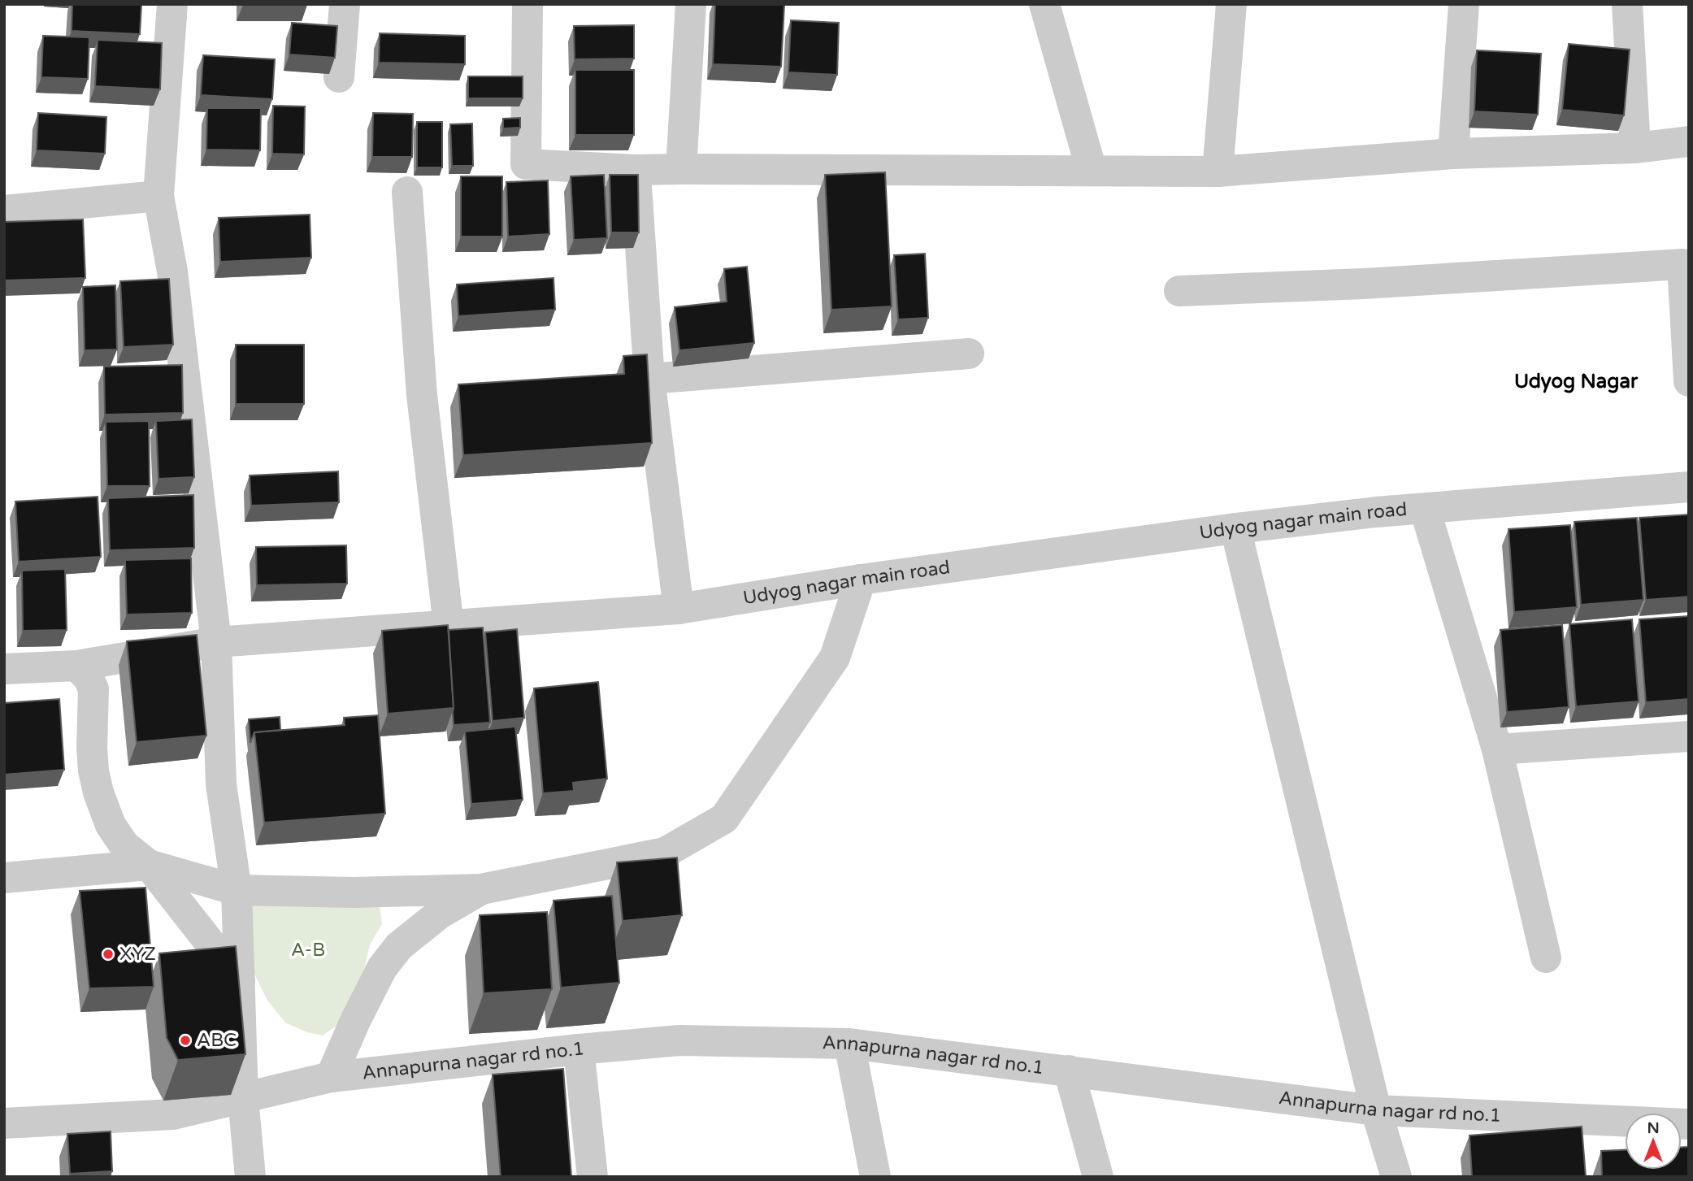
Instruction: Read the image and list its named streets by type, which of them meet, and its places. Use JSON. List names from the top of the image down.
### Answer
{
  "streets": {
    "street": ["Udyog nagar main road", "Annapurna nagar rd no.1"]
  },
  "districts": ["Udyog Nagar"],
  "parks": ["A-B"],
  "places": ["XYZ", "ABC"],
  "north": "top"
}
